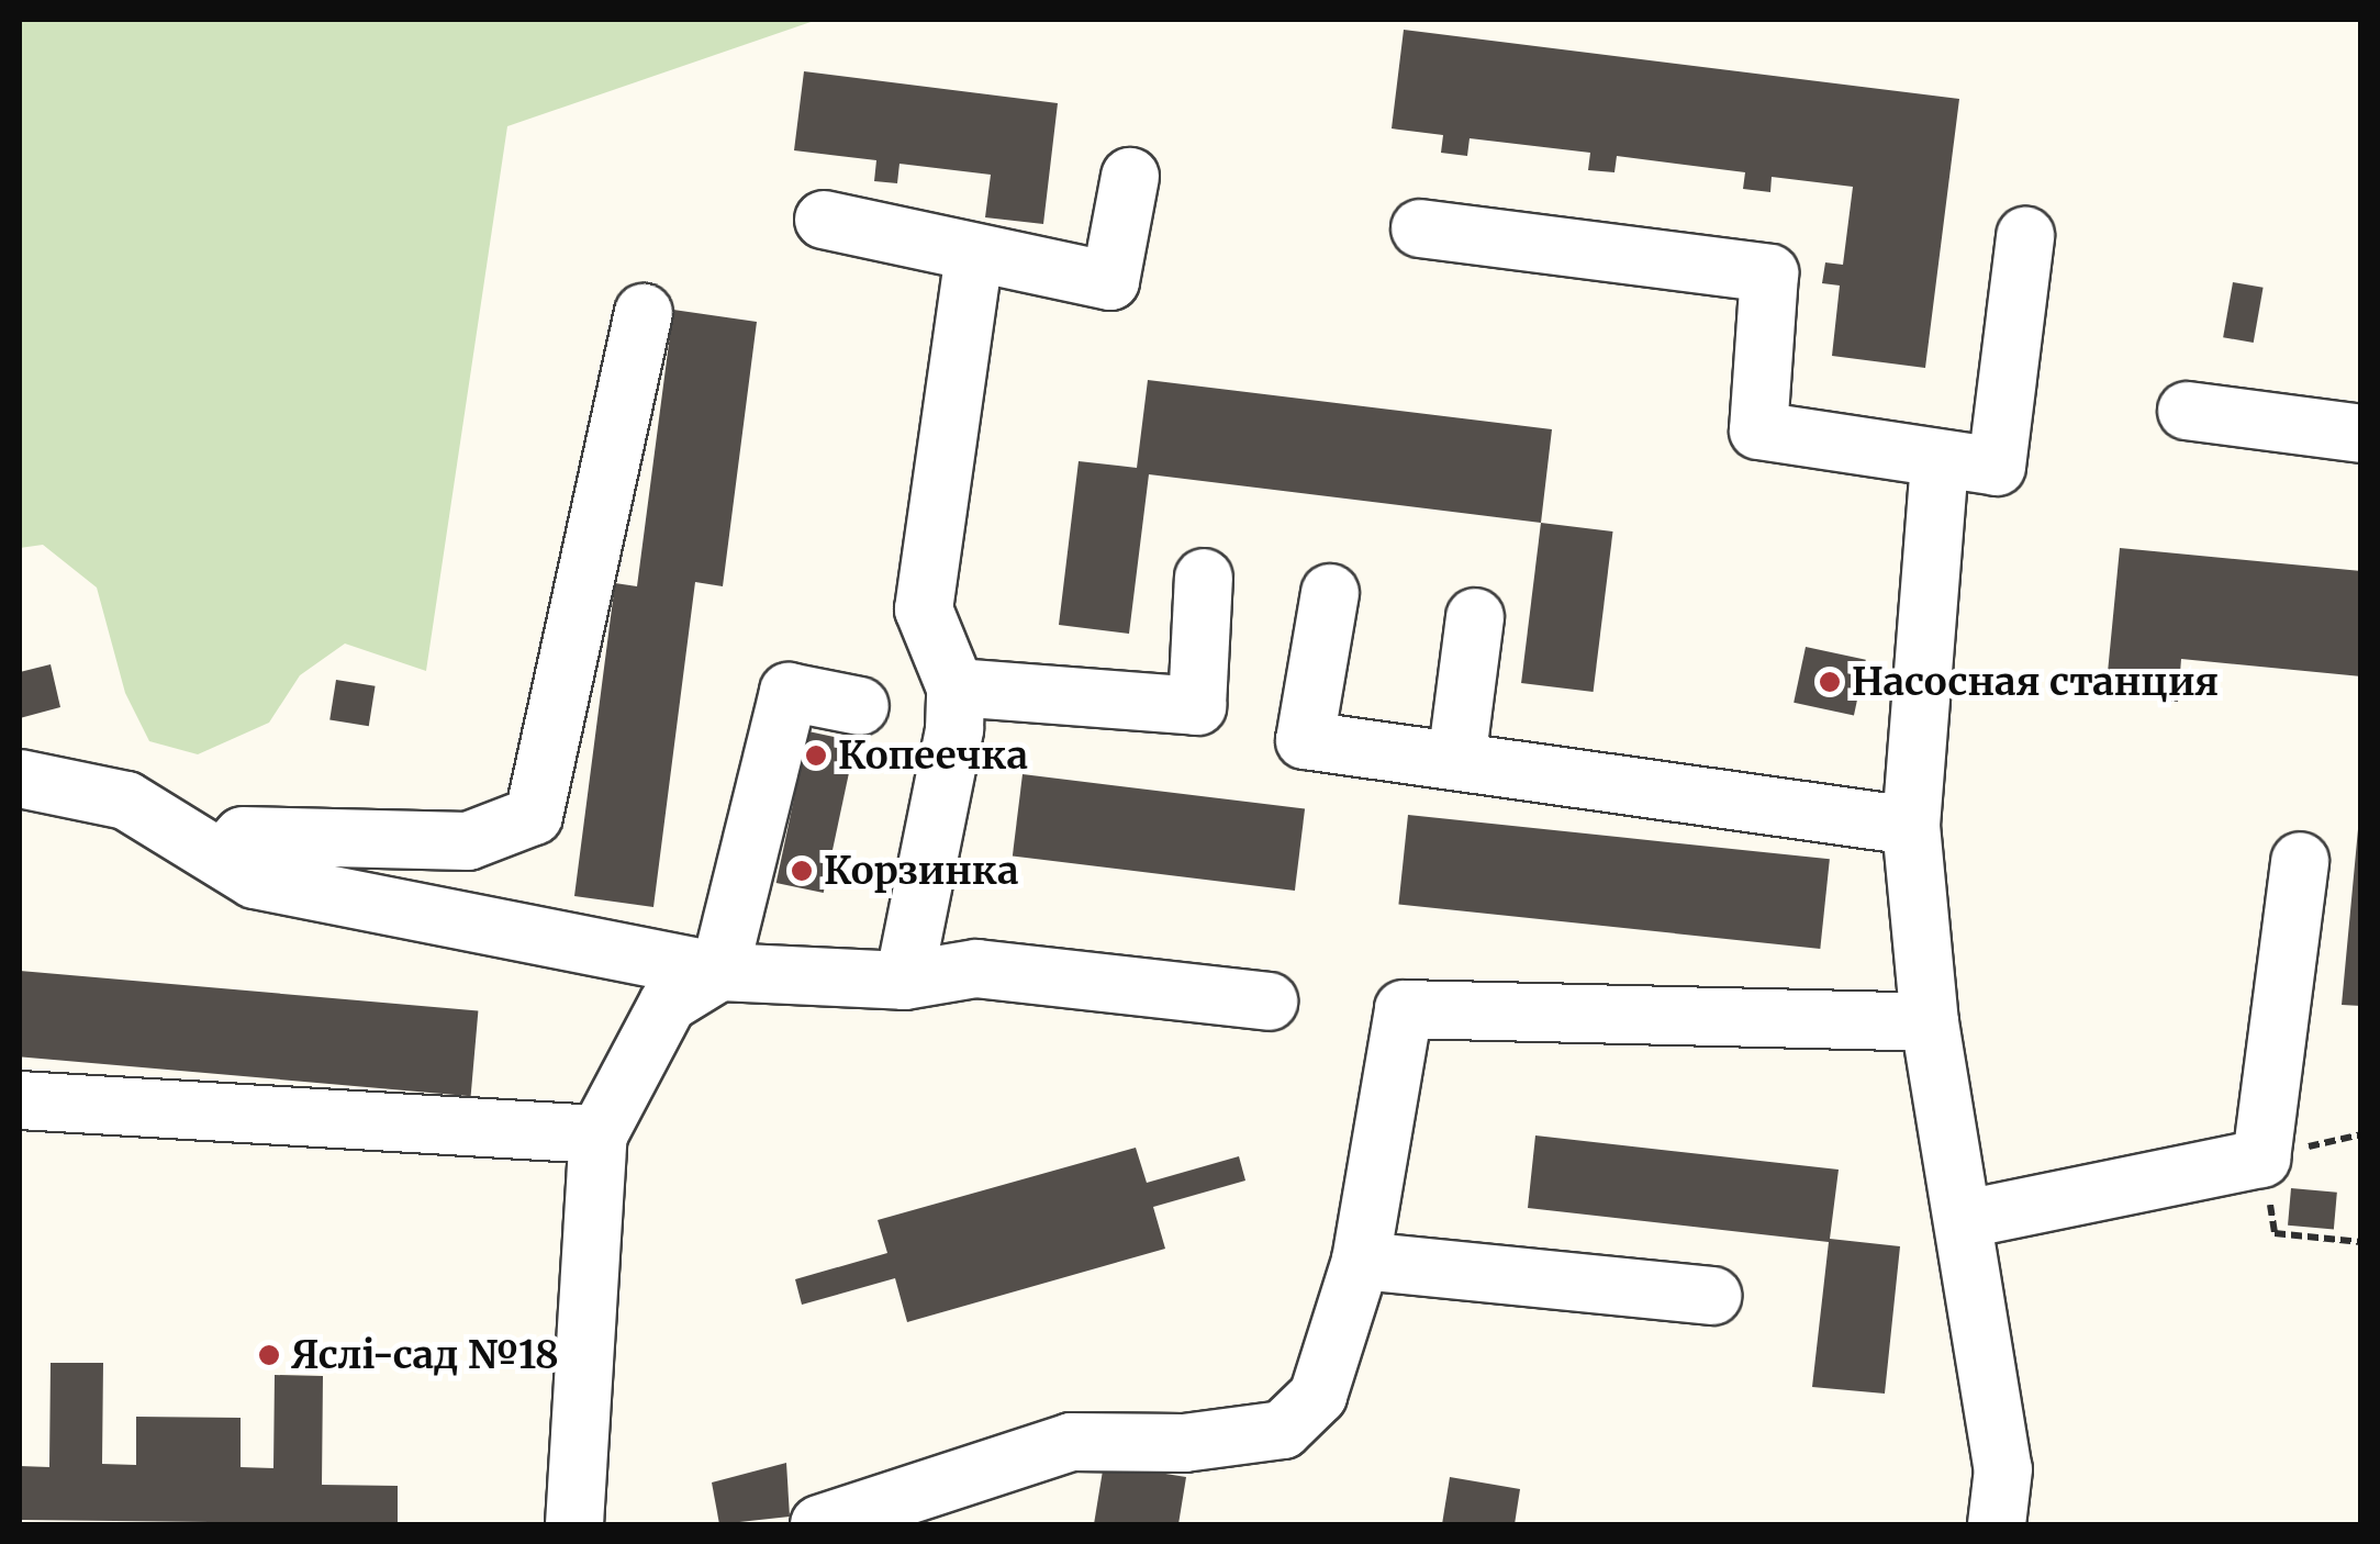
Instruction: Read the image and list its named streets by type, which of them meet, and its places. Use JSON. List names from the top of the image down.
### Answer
{
  "places": [
    "Насосная станция",
    "Копеечка",
    "Корзинка",
    "Яслі-сад №18"
  ]
}
